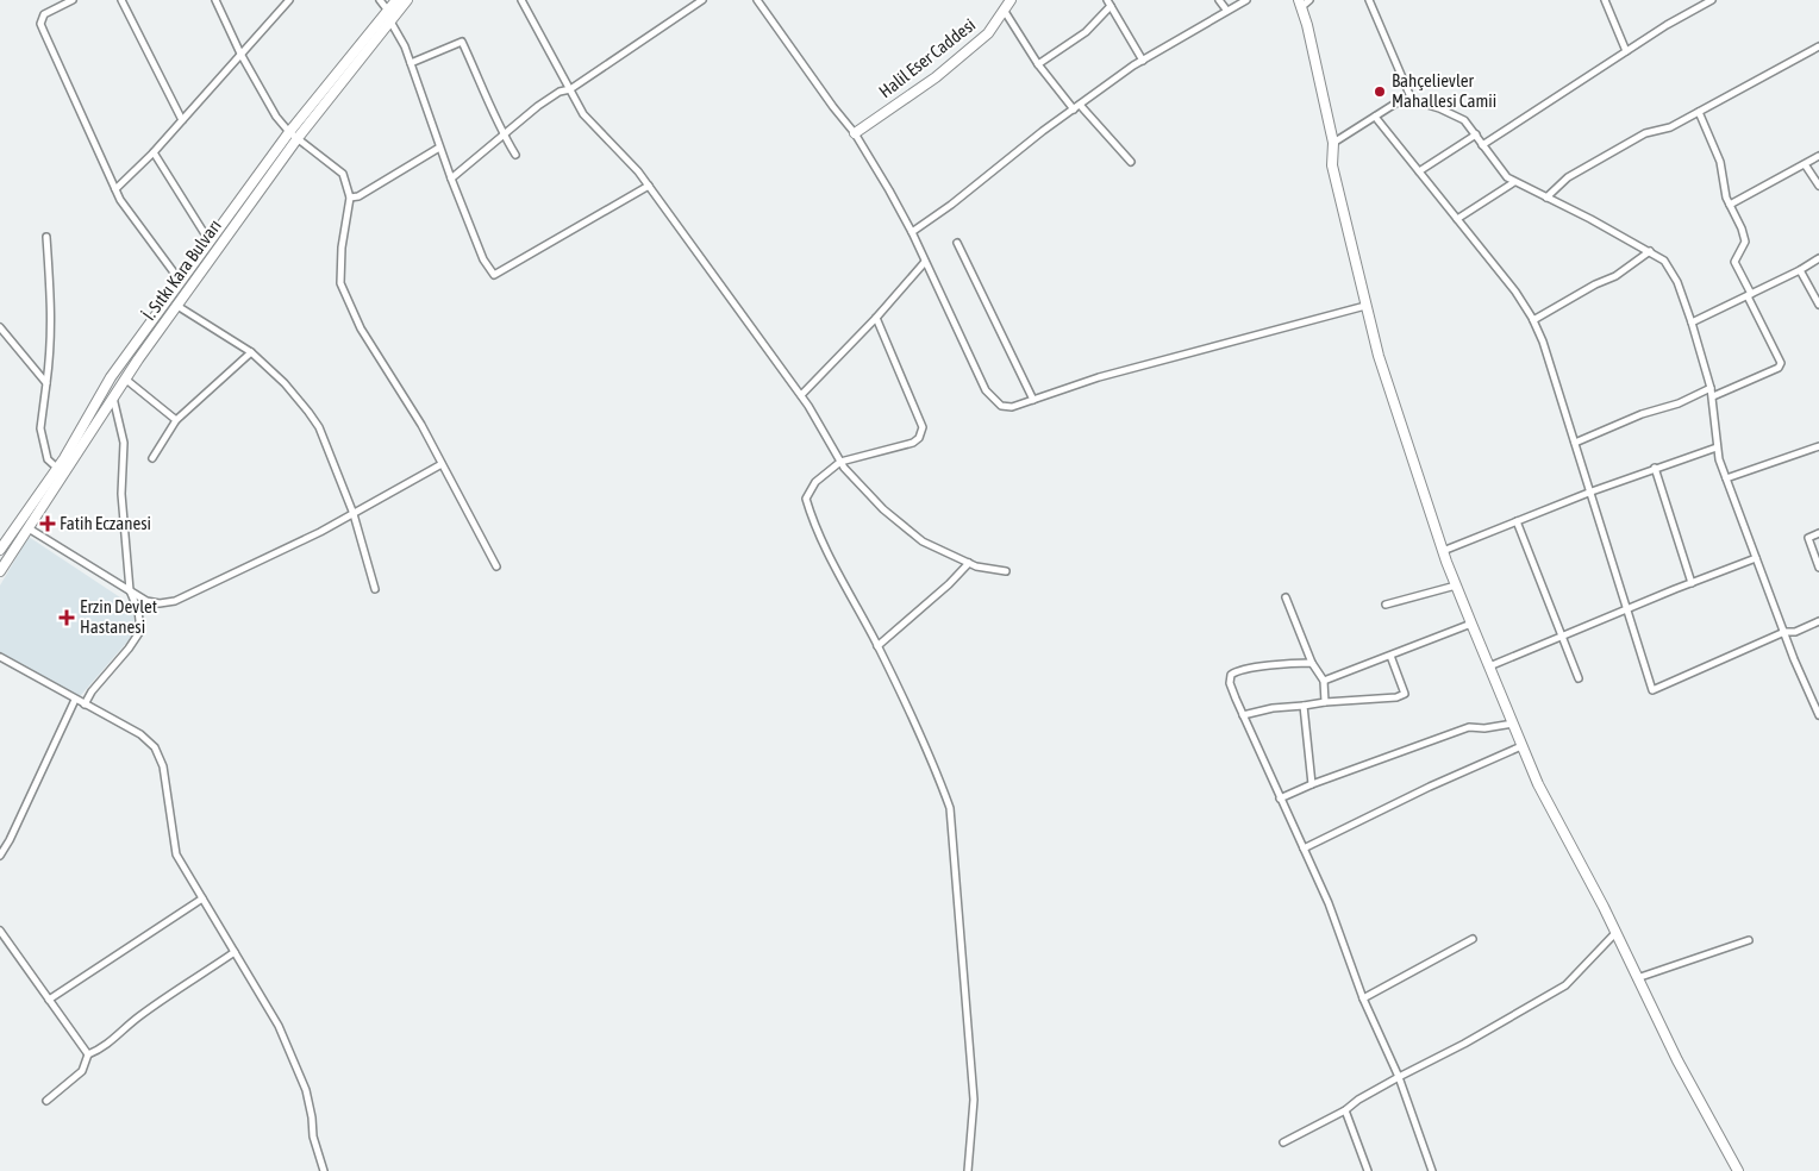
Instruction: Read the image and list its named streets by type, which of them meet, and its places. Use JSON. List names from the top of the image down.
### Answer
{
  "streets": {
    "street": ["Halil Eser Caddesi", "İ. Sıtkı Kara Bulvarı"]
  },
  "places": {
    "other": ["Bahçelievler Mahallesi Camii"],
    "health": ["Fatih Eczanesi", "Erzin Devlet Hastanesi"]
  }
}
